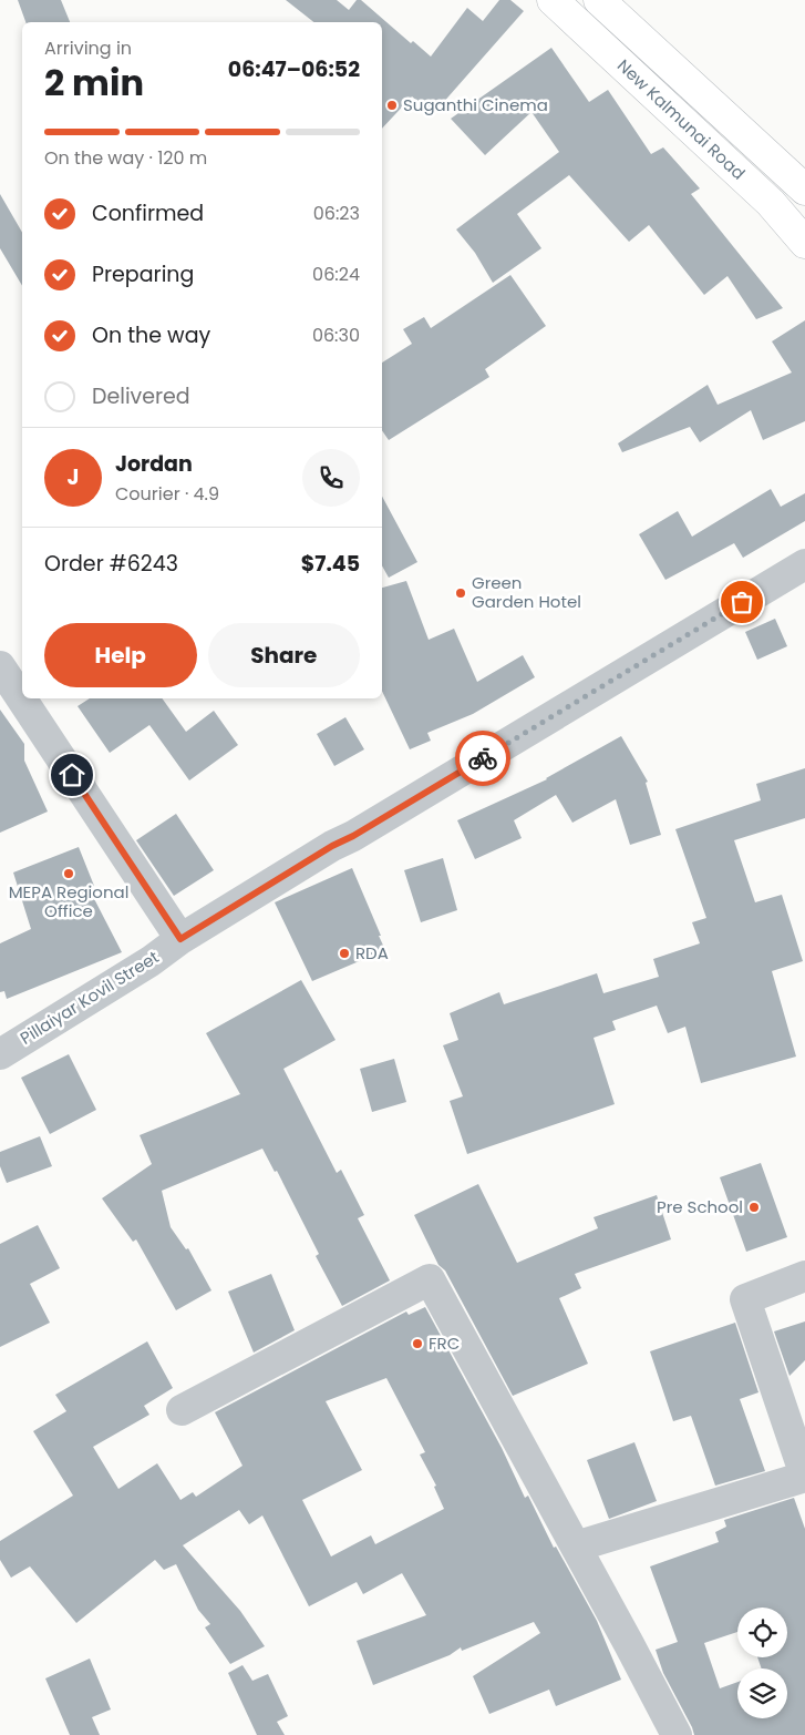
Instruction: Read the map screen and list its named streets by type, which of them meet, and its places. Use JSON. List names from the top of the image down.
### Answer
{
  "streets": {
    "highway": ["New Kalmunai Road"],
    "street": ["Pillaiyar Kovil Street"]
  },
  "places": [
    "Suganthi Cinema",
    "Green Garden Hotel",
    "MEPA Regional Office",
    "RDA",
    "Pre School",
    "FRC"
  ],
  "page": {
    "heading": ["2 min", "Arriving in", "06:47–06:52"],
    "panel": [
      "Jordan",
      "Courier · 4.9",
      "Order #6243",
      "$7.45"
    ],
    "bar": "On the way · 120 m",
    "list": [
      ["Confirmed", "06:23"],
      ["Preparing", "06:24"],
      ["On the way", "06:30"],
      "Delivered"
    ],
    "round": "J",
    "buttons": ["Help", "Share"]
  }
}
